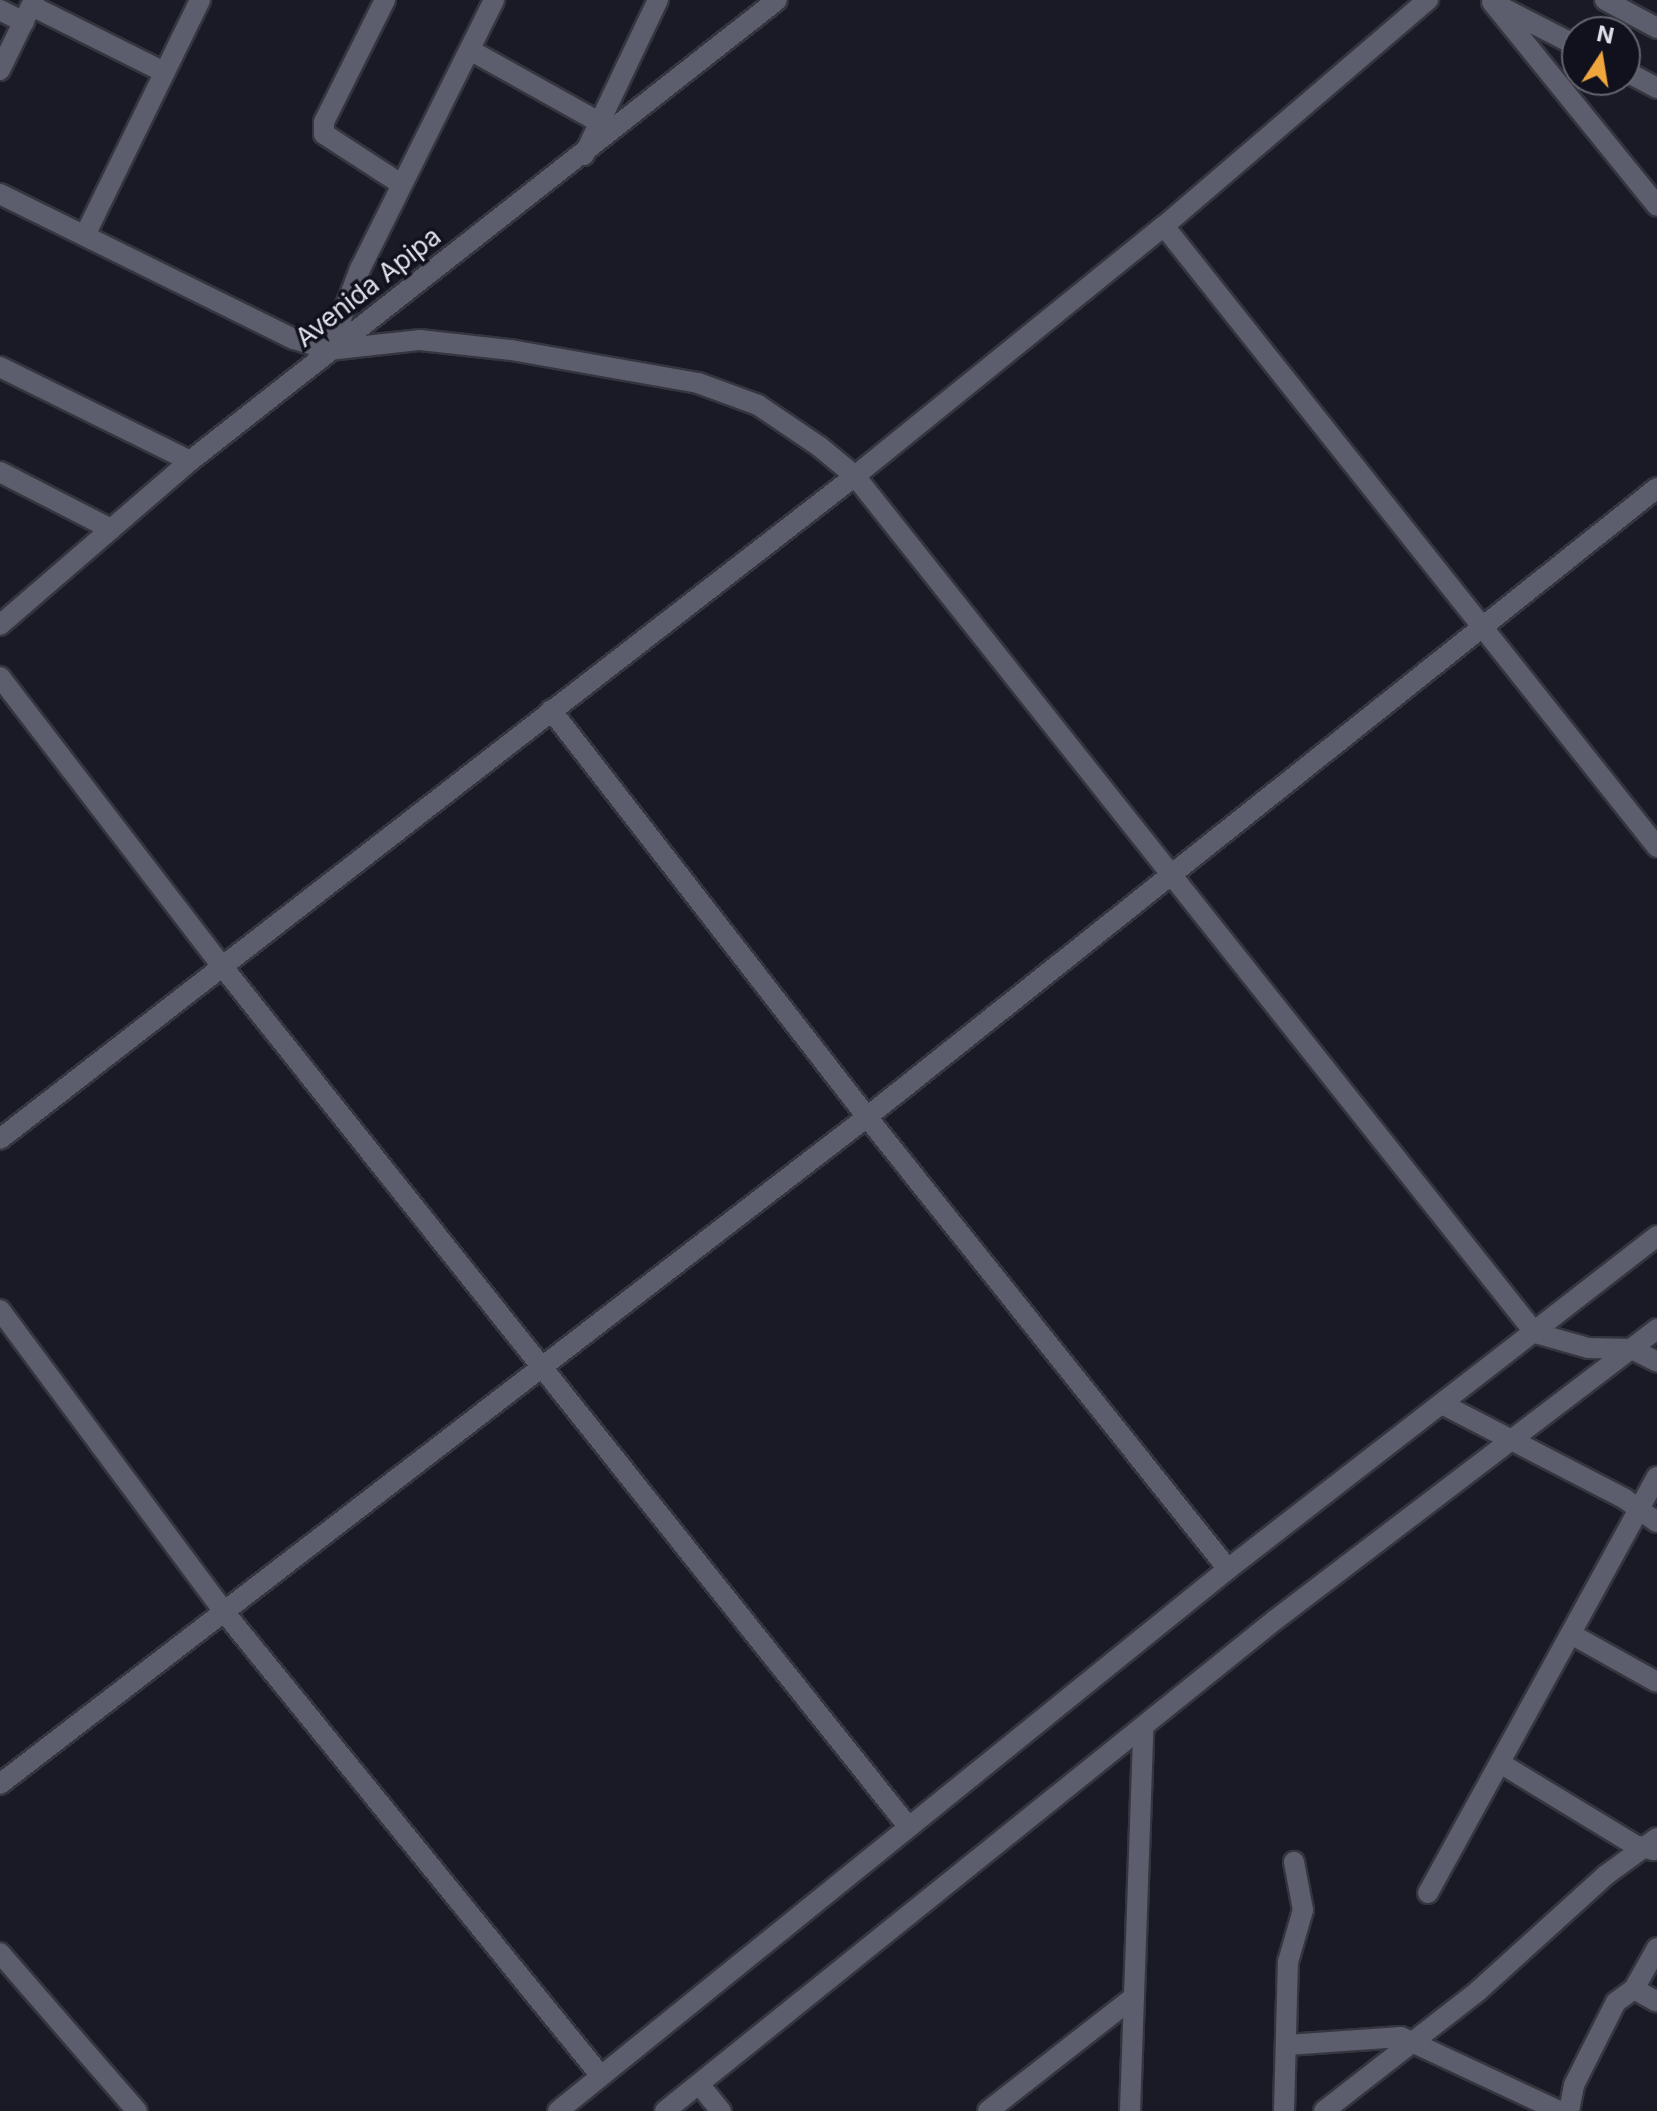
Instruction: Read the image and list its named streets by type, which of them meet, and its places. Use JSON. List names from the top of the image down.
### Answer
{
  "streets": {
    "street": ["Avenida Apipa"]
  },
  "north": "top"
}
